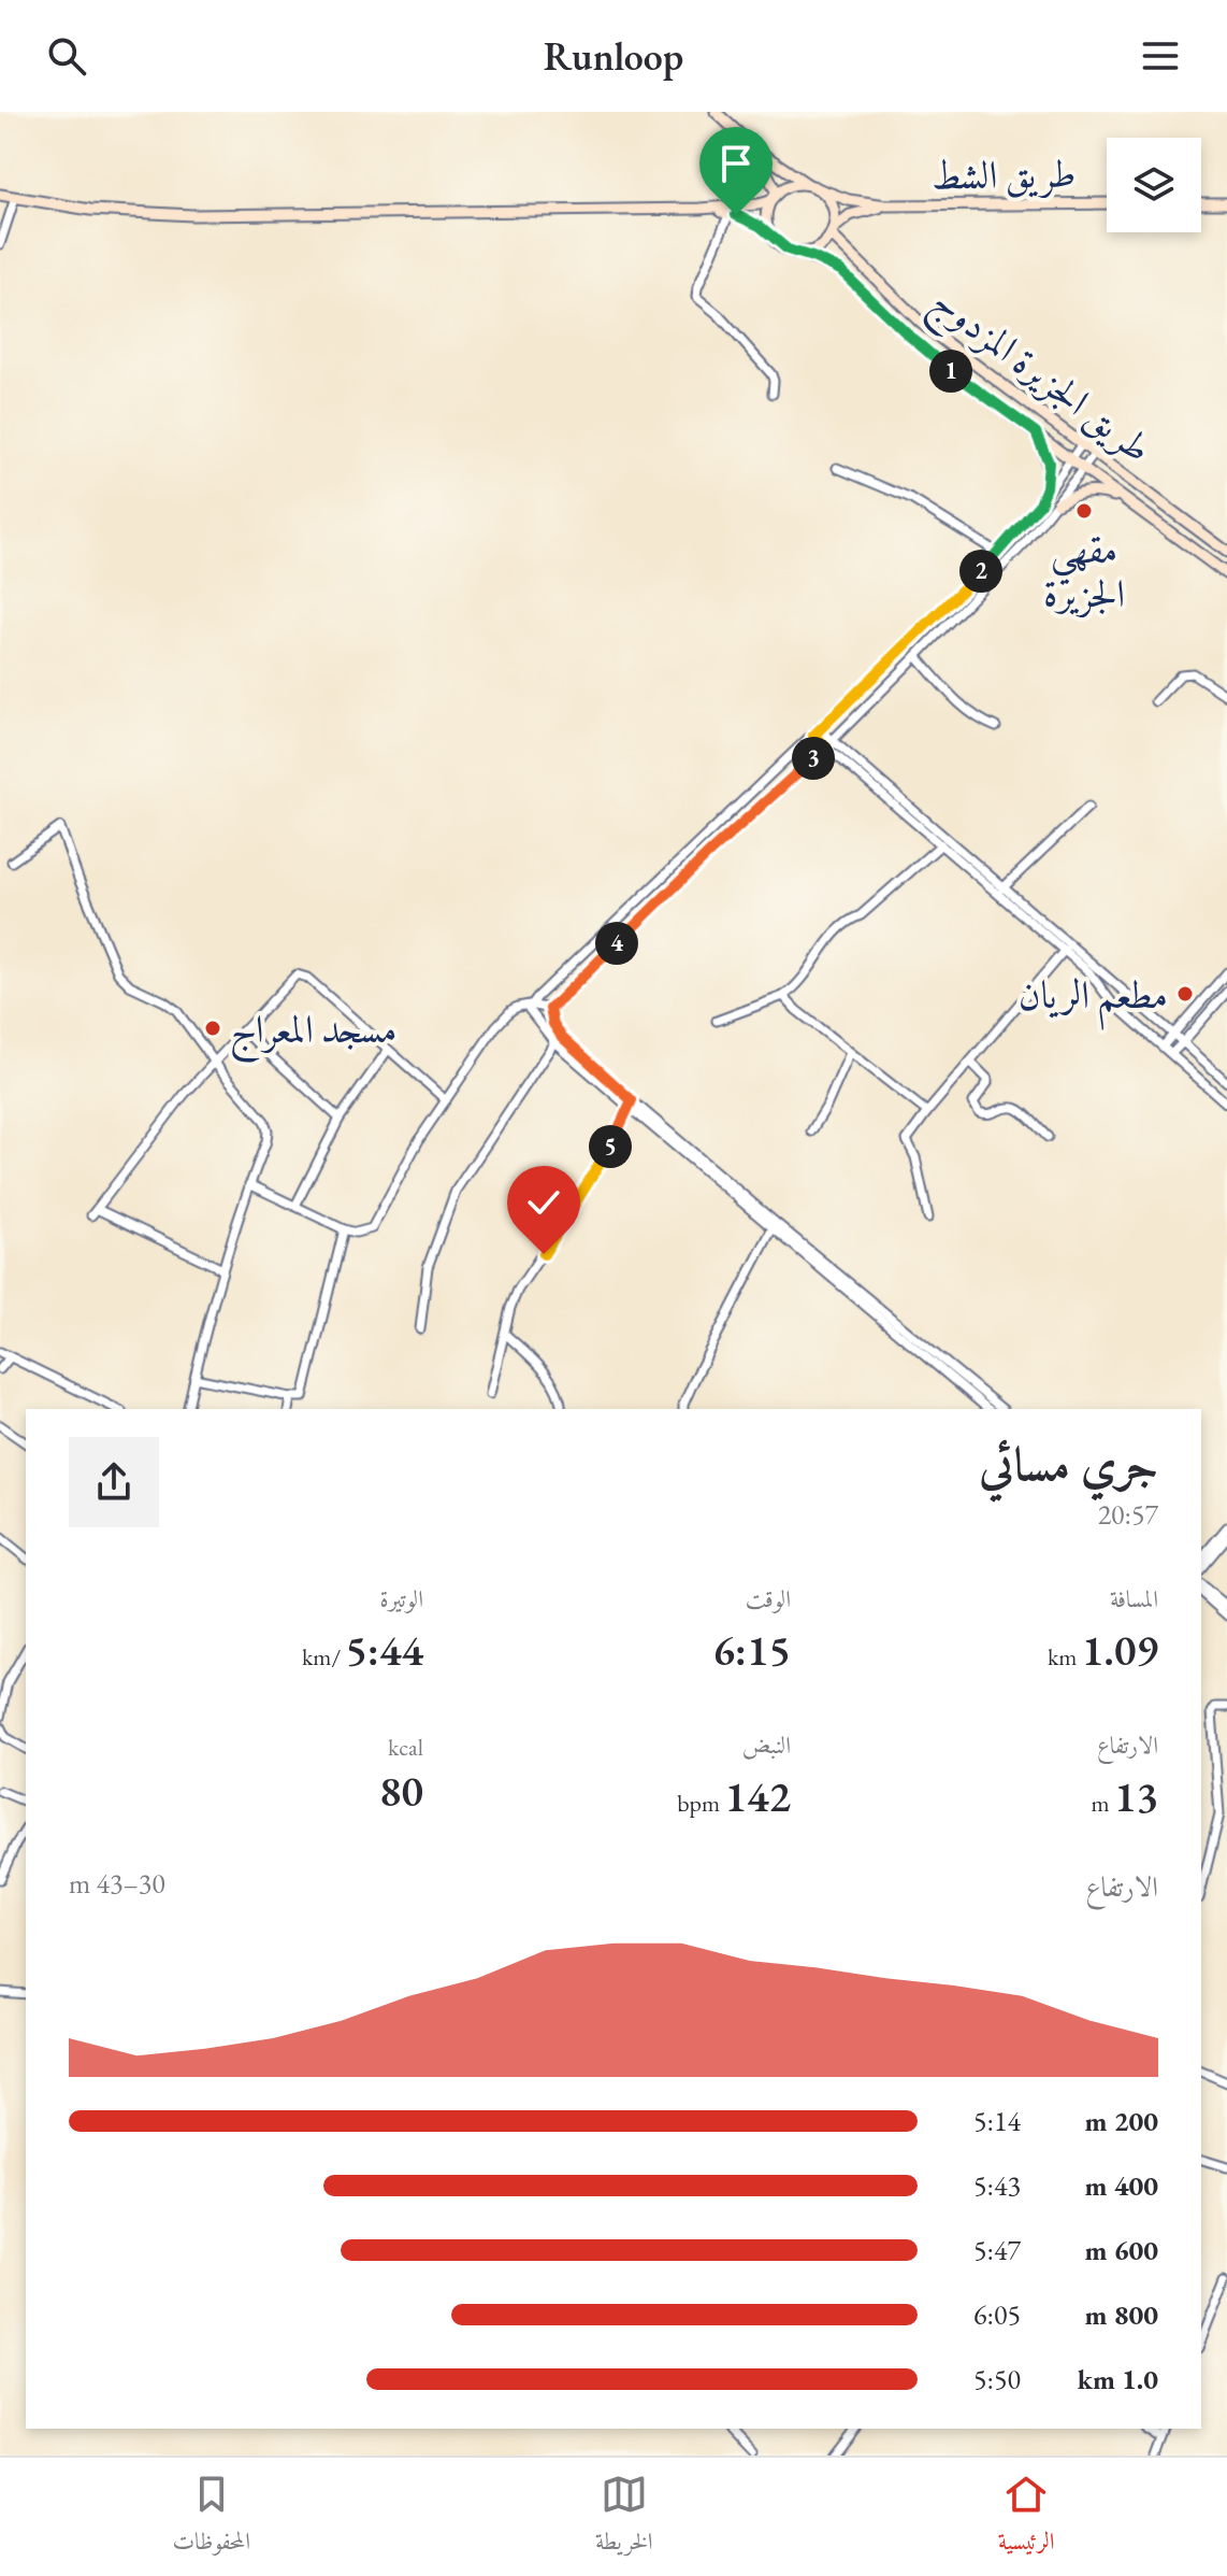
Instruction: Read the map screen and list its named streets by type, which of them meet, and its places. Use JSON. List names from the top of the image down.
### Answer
{
  "streets": {
    "main road": ["طريق الشط", "طريق الجزيرة المزدوج"]
  },
  "places": ["مقهي الجزيرة", "مطعم الريان", "مسجد المعراج"],
  "page": {
    "header": "Runloop",
    "pins": [
      "1",
      "2",
      "3",
      "4",
      "5"
    ],
    "heading": ["جري مسائي", "20:57"],
    "stats": [
      ["المسافة", "1.09 km"],
      ["الوقت", "6:15"],
      ["الوتيرة", "5:44 /km"],
      ["الارتفاع", "13 m"],
      ["النبض", "142 bpm"],
      ["kcal", "80"]
    ],
    "chart": ["الارتفاع", "30–43 m"],
    "list": [
      {
        "name": "200 m",
        "note": "5:14"
      },
      {
        "name": "400 m",
        "note": "5:43"
      },
      {
        "name": "600 m",
        "note": "5:47"
      },
      {
        "name": "800 m",
        "note": "6:05"
      },
      {
        "name": "1.0 km",
        "note": "5:50"
      }
    ],
    "tabs": ["الرئيسية", "الخريطة", "المحفوظات"]
  }
}
